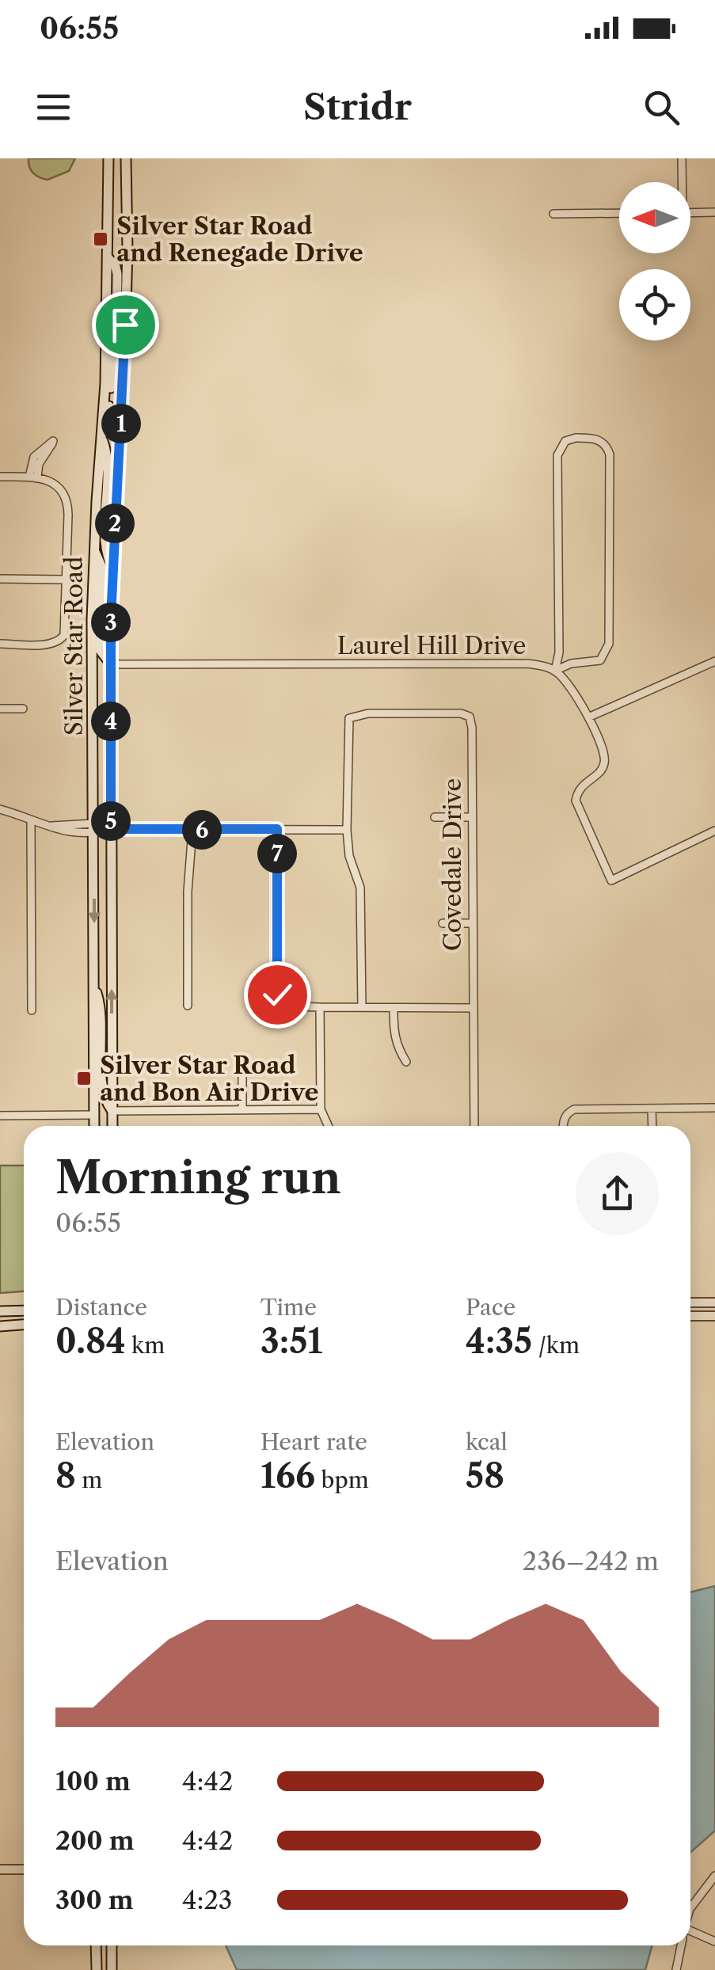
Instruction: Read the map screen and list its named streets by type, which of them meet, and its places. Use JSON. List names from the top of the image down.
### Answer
{
  "streets": {
    "main road": ["Silver Star Road"],
    "street": ["Laurel Hill Drive", "Covedale Drive"]
  },
  "crossings": [
    ["Laurel Hill Drive", "Silver Star Road"]
  ],
  "places": {
    "transit": ["Silver Star Road and Renegade Drive", "Silver Star Road and Bon Air Drive"]
  },
  "north": "left",
  "page": {
    "status": "06:55",
    "header": "Stridr",
    "pins": [
      "1",
      "2",
      "3",
      "4",
      "5",
      "6",
      "7"
    ],
    "heading": ["Morning run", "06:55"],
    "stats": [
      ["Distance", "0.84 km"],
      ["Time", "3:51"],
      ["Pace", "4:35 /km"],
      ["Elevation", "8 m"],
      ["Heart rate", "166 bpm"],
      ["kcal", "58"]
    ],
    "chart": ["Elevation", "236–242 m"],
    "list": [
      {
        "name": "100 m",
        "note": "4:42"
      },
      {
        "name": "200 m",
        "note": "4:42"
      },
      {
        "name": "300 m",
        "note": "4:23"
      }
    ]
  }
}
